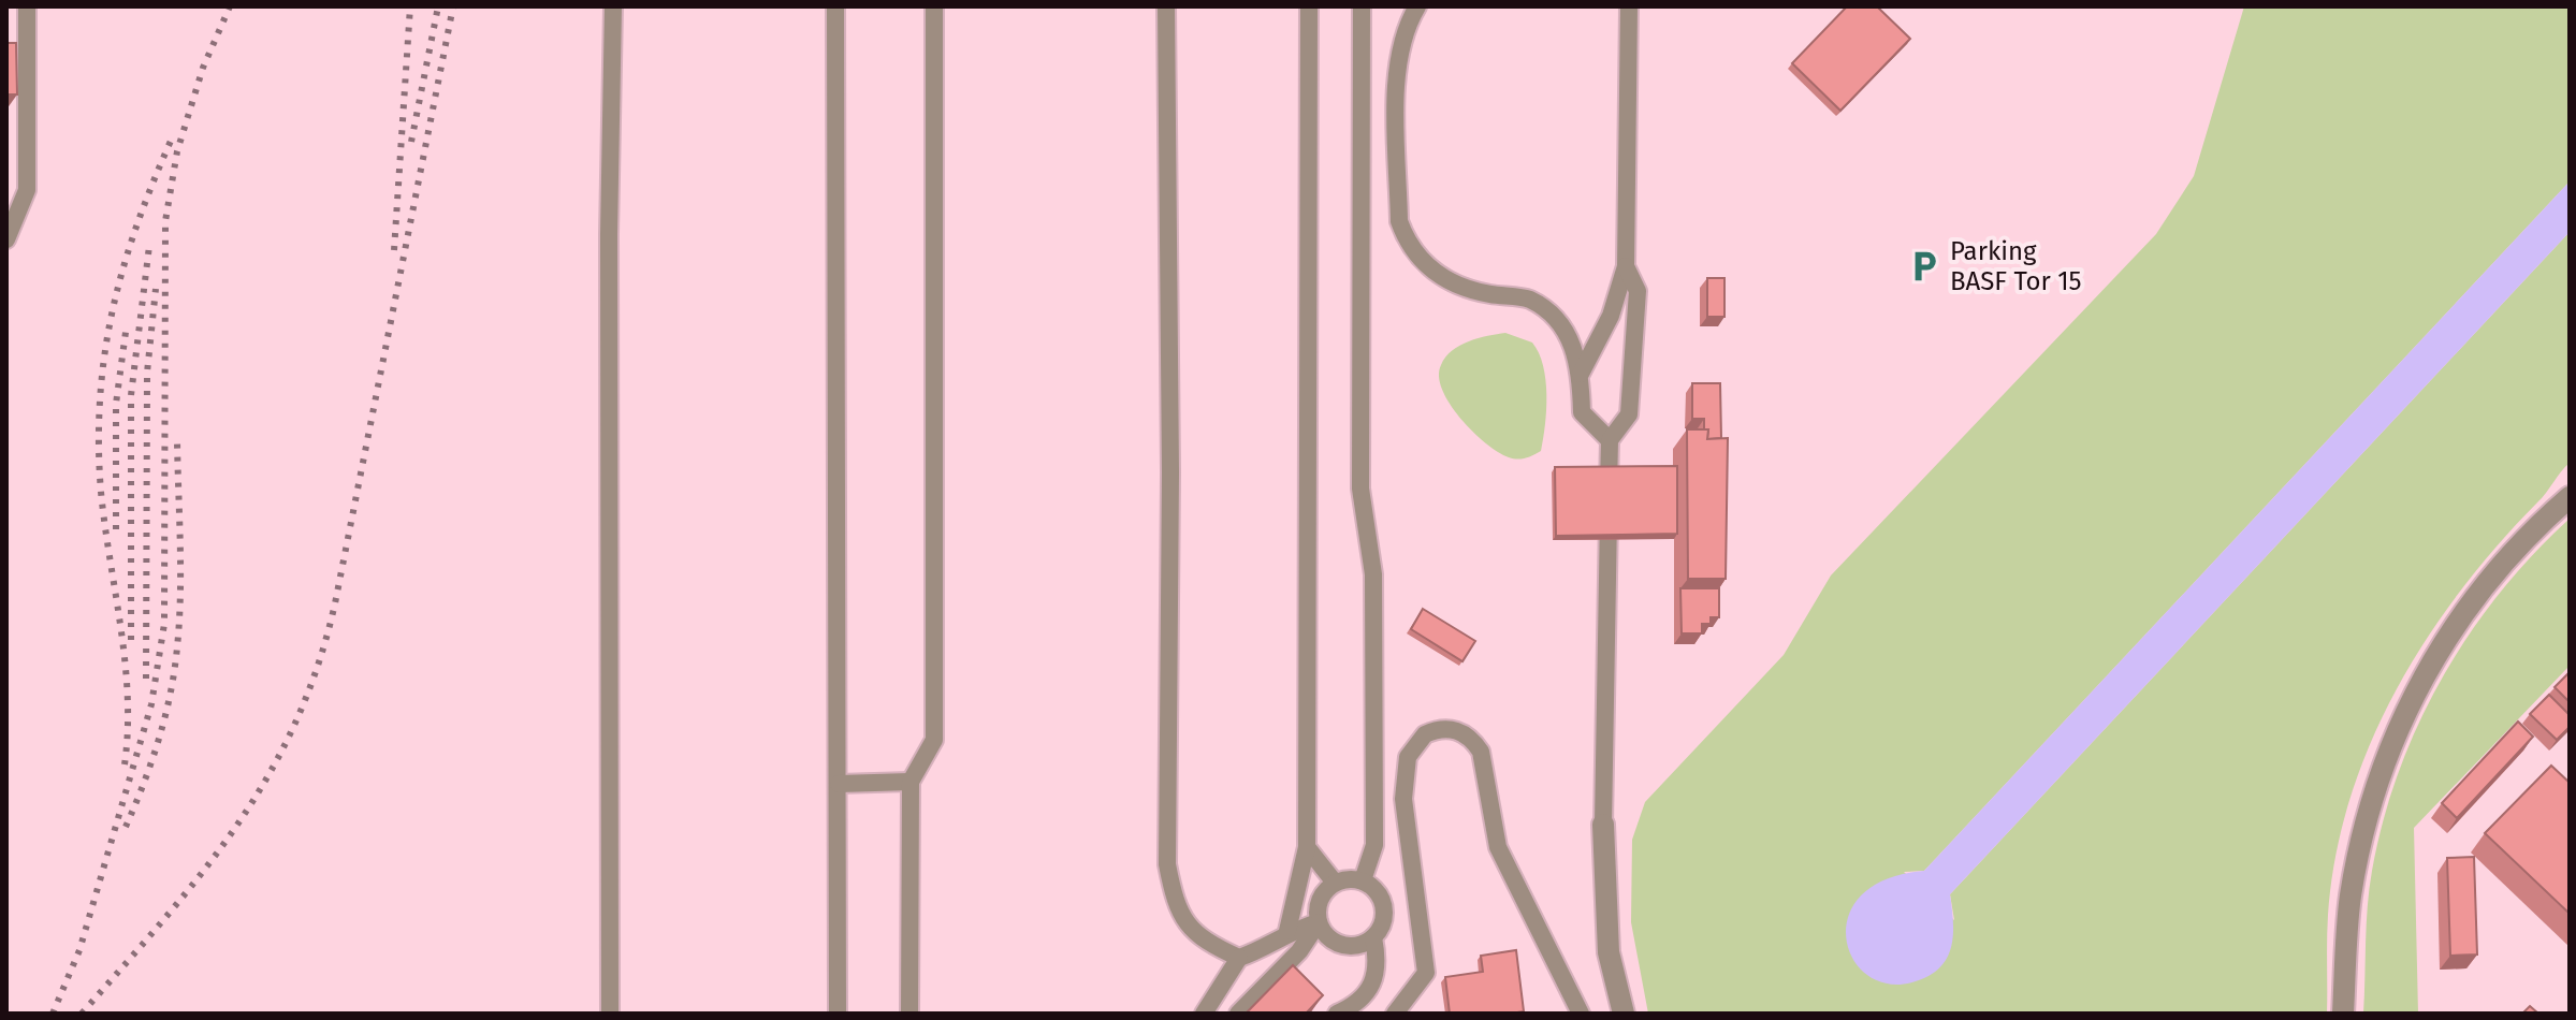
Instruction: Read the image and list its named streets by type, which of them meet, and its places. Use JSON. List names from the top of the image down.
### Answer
{
  "places": {
    "parking": ["Parking BASF Tor 15"]
  }
}
